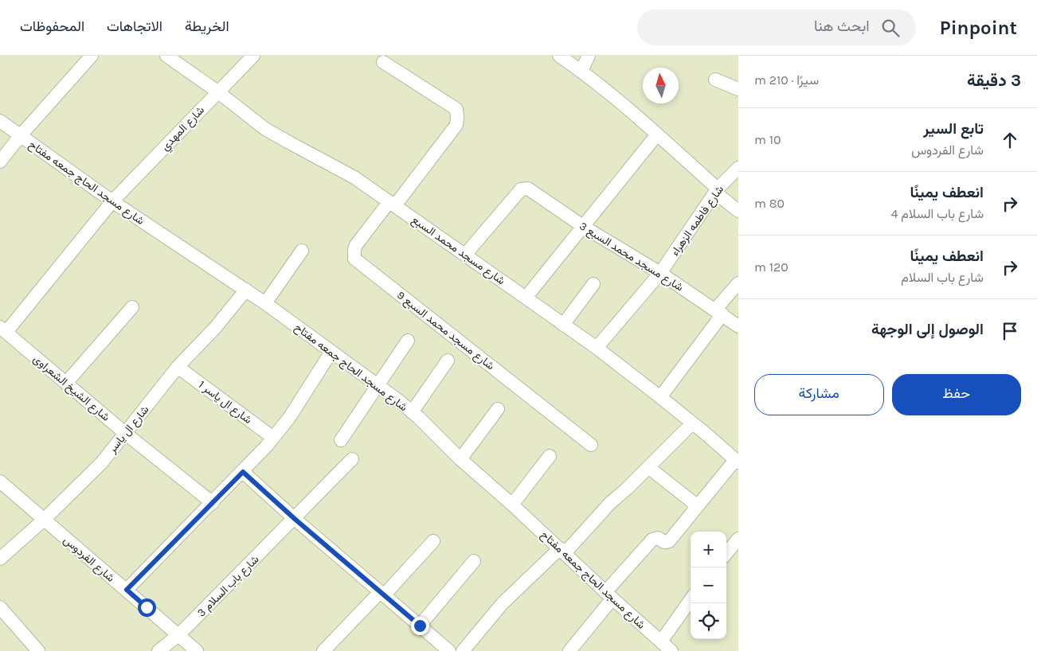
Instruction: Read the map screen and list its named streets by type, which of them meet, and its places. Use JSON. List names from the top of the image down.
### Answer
{
  "streets": {
    "street": [
      "شارع المهدي",
      "شارع مسجد الحاج جمعه مفتاح",
      "شارع فاطمه الزهراء",
      "شارع مسجد محمد السبع",
      "شارع مسجد محمد السبع 3",
      "شارع مسجد محمد السبع 9",
      "شارع الشيخ الشعراوى",
      "شارع ال ياسر 1",
      "شارع ال ياسر",
      "شارع الفردوس",
      "شارع باب السلام 3"
    ]
  },
  "crossings": [
    ["شارع المهدي", "شارع مسجد الحاج جمعه مفتاح"],
    ["شارع المهدي", "شارع مسجد محمد السبع"],
    ["شارع المهدي", "شارع الشيخ الشعراوى"],
    ["شارع مسجد الحاج جمعه مفتاح", "شارع الشيخ الشعراوى"],
    ["شارع مسجد الحاج جمعه مفتاح", "شارع ال ياسر"],
    ["شارع فاطمه الزهراء", "شارع مسجد محمد السبع"],
    ["شارع فاطمه الزهراء", "شارع مسجد محمد السبع 3"],
    ["شارع مسجد محمد السبع", "شارع مسجد محمد السبع 3"],
    ["شارع مسجد محمد السبع", "شارع مسجد محمد السبع 9"],
    ["شارع الشيخ الشعراوى", "شارع ال ياسر"],
    ["شارع ال ياسر 1", "شارع ال ياسر"],
    ["شارع ال ياسر", "شارع الفردوس"],
    ["شارع الفردوس", "شارع باب السلام 3"]
  ],
  "north": "top",
  "page": {
    "header": "Pinpoint",
    "search": "ابحث هنا",
    "nav": ["الخريطة", "الاتجاهات", "المحفوظات"],
    "heading": ["3 دقيقة", "سيرًا · 210 m"],
    "list": [
      ["تابع السير", "شارع الفردوس", "10 m"],
      ["انعطف يمينًا", "شارع باب السلام 4", "80 m"],
      ["انعطف يمينًا", "شارع باب السلام", "120 m"],
      "الوصول إلى الوجهة"
    ],
    "buttons": ["حفظ", "مشاركة"],
    "map_buttons": ["+", "−"]
  }
}
